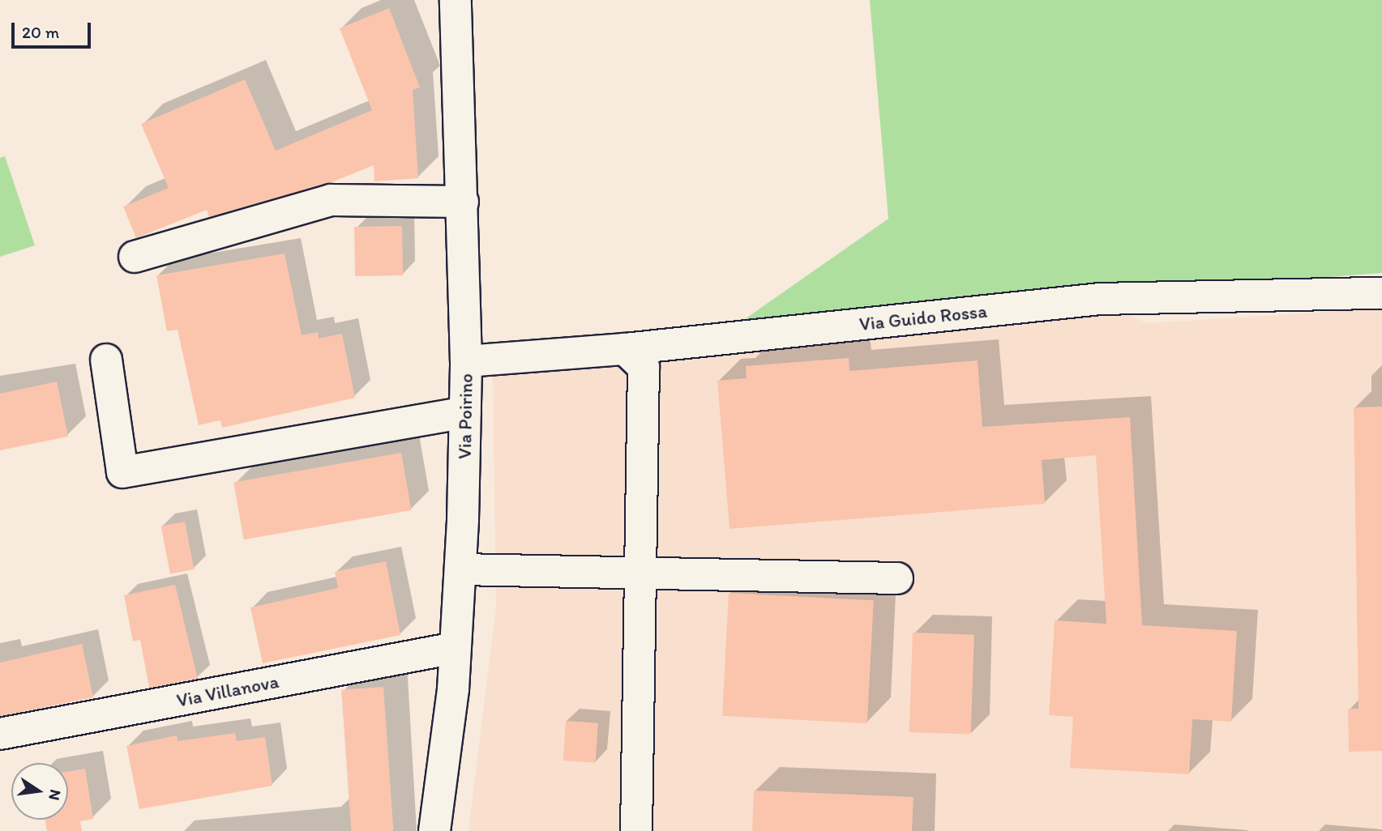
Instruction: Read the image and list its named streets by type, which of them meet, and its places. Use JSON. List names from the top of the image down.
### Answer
{
  "streets": {
    "street": ["Via Guido Rossa", "Via Poirino", "Via Villanova"]
  },
  "crossings": [
    ["Via Guido Rossa", "Via Poirino"],
    ["Via Poirino", "Via Villanova"]
  ],
  "scale_bar": "20 m",
  "north": "right"
}
